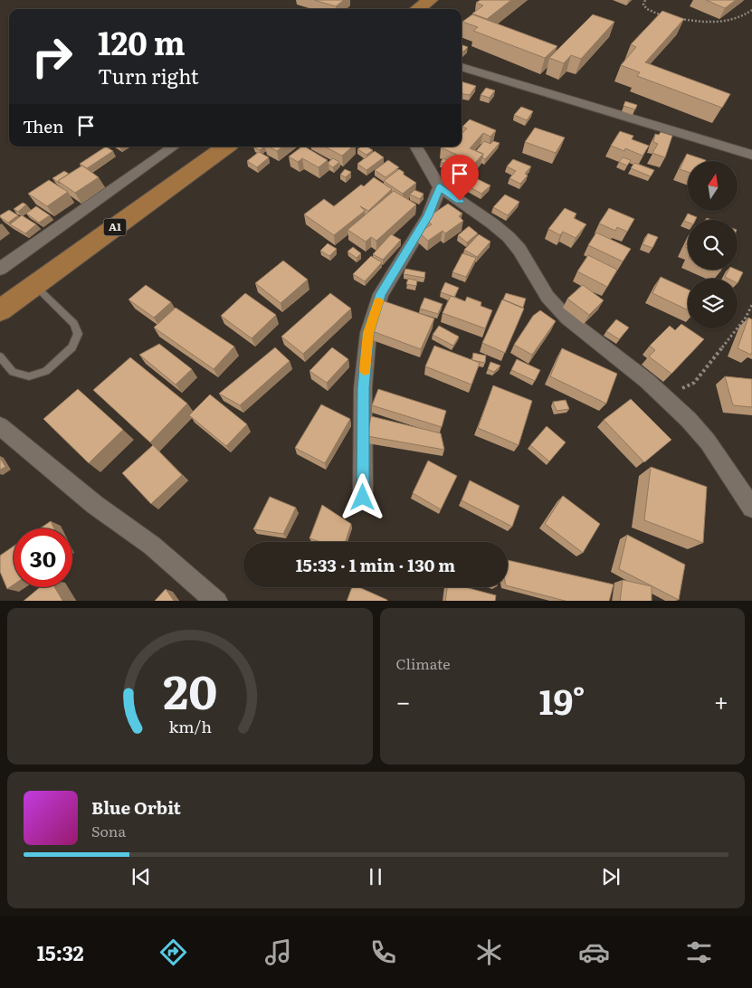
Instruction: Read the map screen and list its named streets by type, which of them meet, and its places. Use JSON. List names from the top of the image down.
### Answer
{
  "streets": {
    "highway": ["A1"]
  },
  "north": "top",
  "page": {
    "turn": ["120 m", "Turn right"],
    "then": "Then",
    "limit": "30",
    "trip": "15:33 · 1 min · 130 m",
    "tile": "Climate",
    "heat": ["−", "19°", "+"],
    "song": ["Blue Orbit", "Sona"],
    "tabs": "15:32",
    "gauge": ["20", "km/h"]
  }
}
